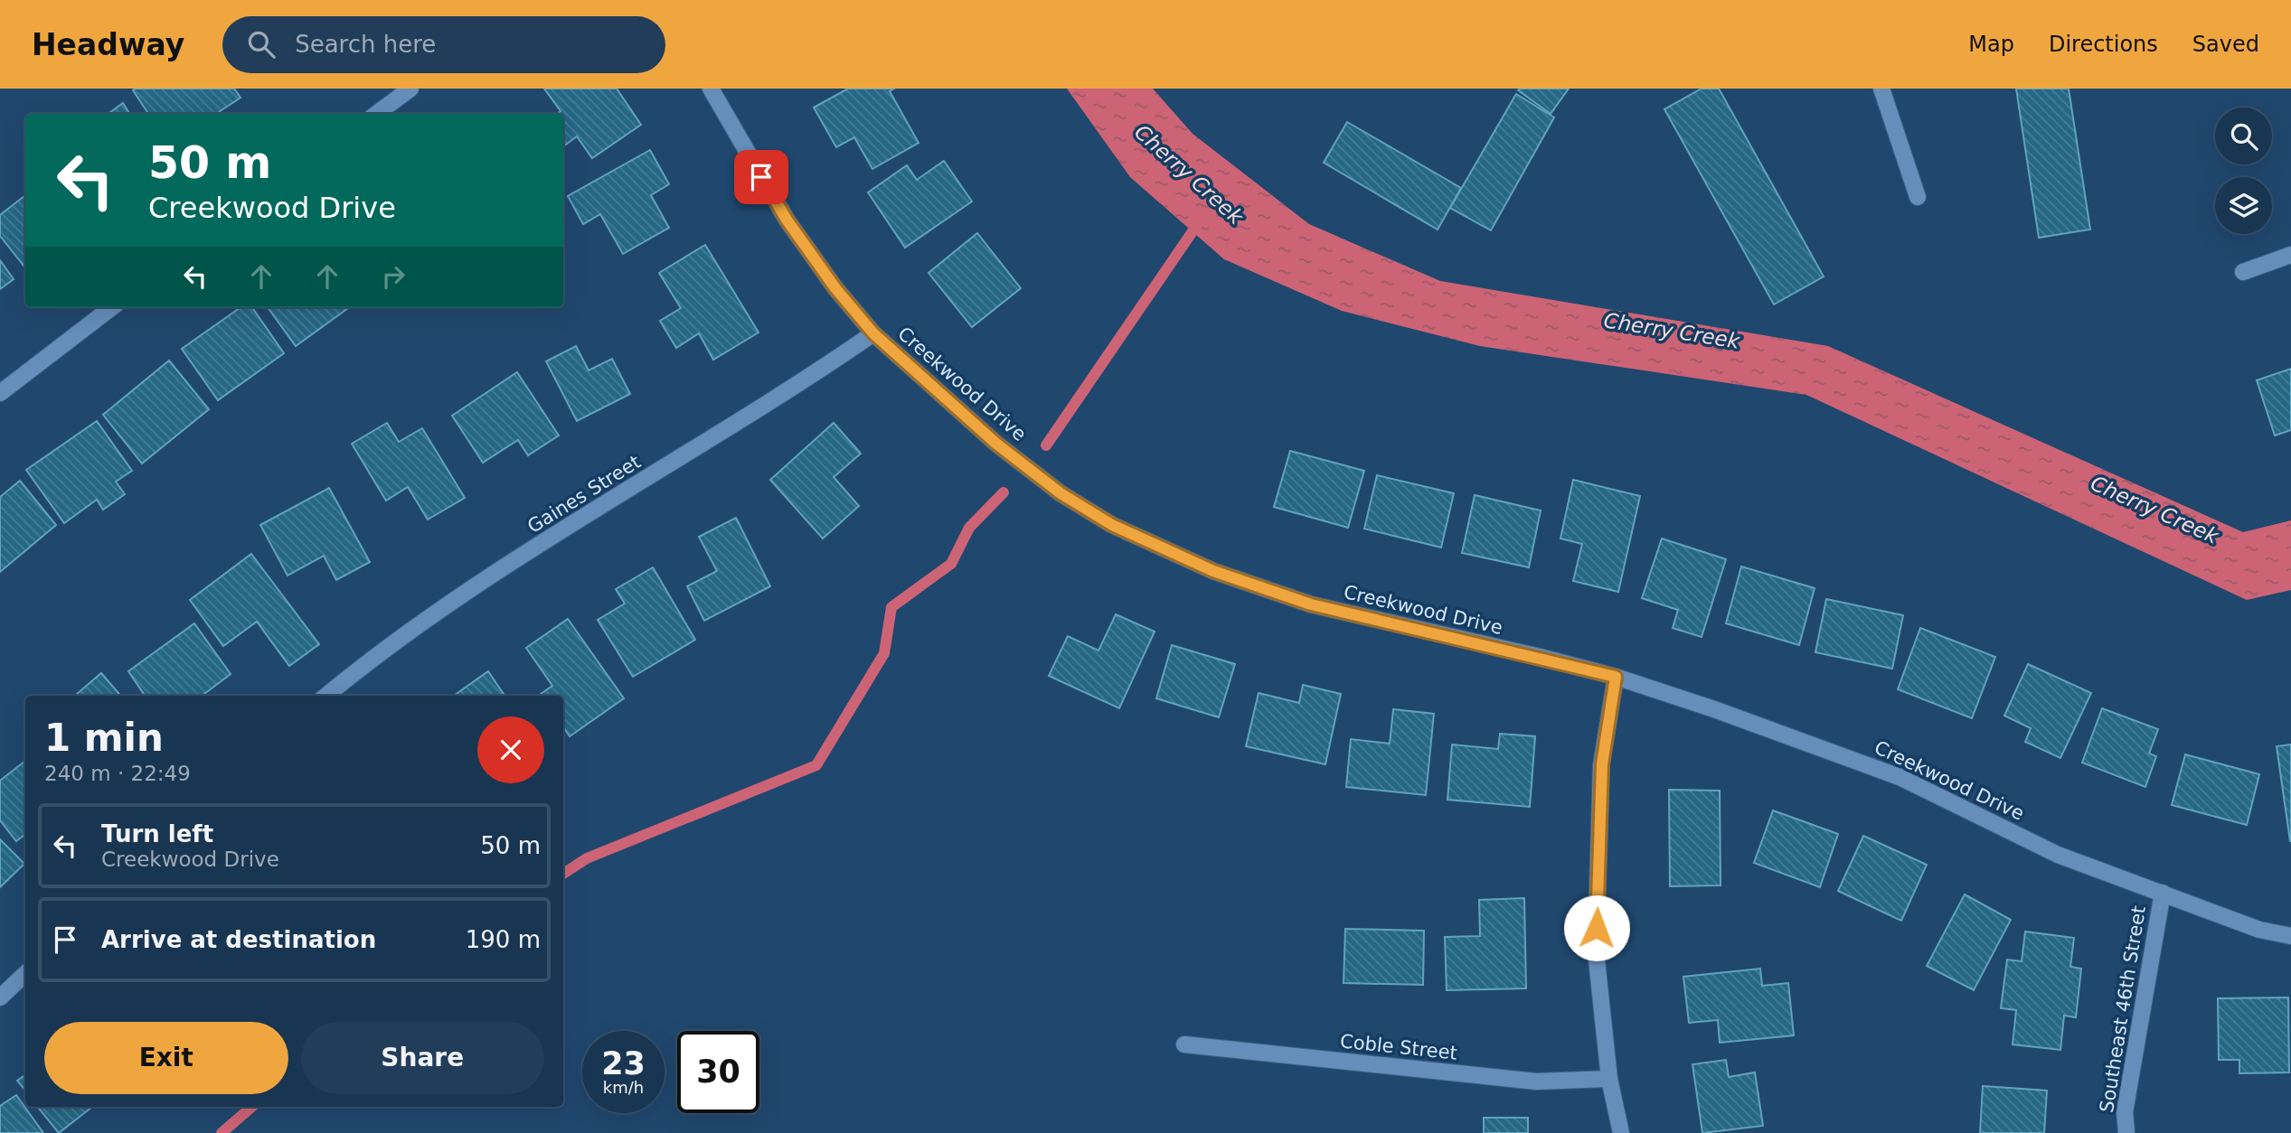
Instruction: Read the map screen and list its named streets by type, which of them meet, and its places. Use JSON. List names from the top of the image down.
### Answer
{
  "streets": {
    "street": [
      "Creekwood Drive",
      "Gaines Street",
      "Southeast 46th Street",
      "Coble Street"
    ]
  },
  "crossings": [
    ["Creekwood Drive", "Gaines Street"],
    ["Creekwood Drive", "Southeast 46th Street"]
  ],
  "water": ["Cherry Creek"],
  "page": {
    "header": "Headway",
    "search": "Search here",
    "nav": ["Map", "Directions", "Saved"],
    "turn": ["50 m", "Creekwood Drive"],
    "heading": ["1 min", "240 m · 22:49"],
    "list": [
      {
        "name": "Turn left",
        "note": "Creekwood Drive",
        "value": "50 m"
      },
      {
        "name": "Arrive at destination",
        "value": "190 m"
      }
    ],
    "buttons": ["Exit", "Share"],
    "speed": "23 km/h",
    "limit": "30"
  }
}
